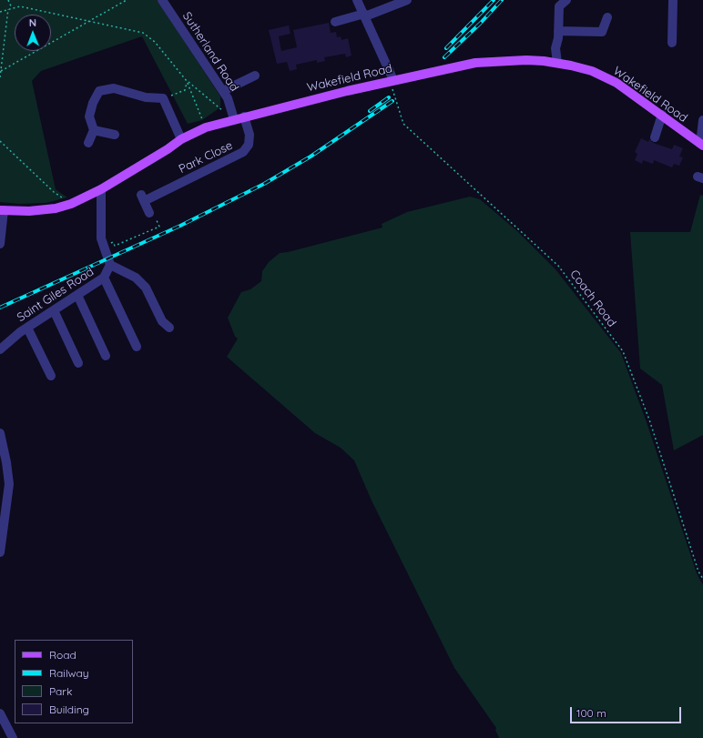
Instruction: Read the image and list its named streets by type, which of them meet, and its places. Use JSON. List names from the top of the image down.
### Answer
{
  "streets": {
    "main road": ["Wakefield Road"],
    "street": ["Sutherland Road", "Park Close", "Saint Giles Road"],
    "path": ["Coach Road"]
  },
  "crossings": [
    ["Sutherland Road", "Wakefield Road"],
    ["Wakefield Road", "Park Close"],
    ["Wakefield Road", "Coach Road"]
  ],
  "legend": [
    "Road",
    "Railway",
    "Park",
    "Building"
  ],
  "scale_bar": "100 m",
  "north": "top"
}
